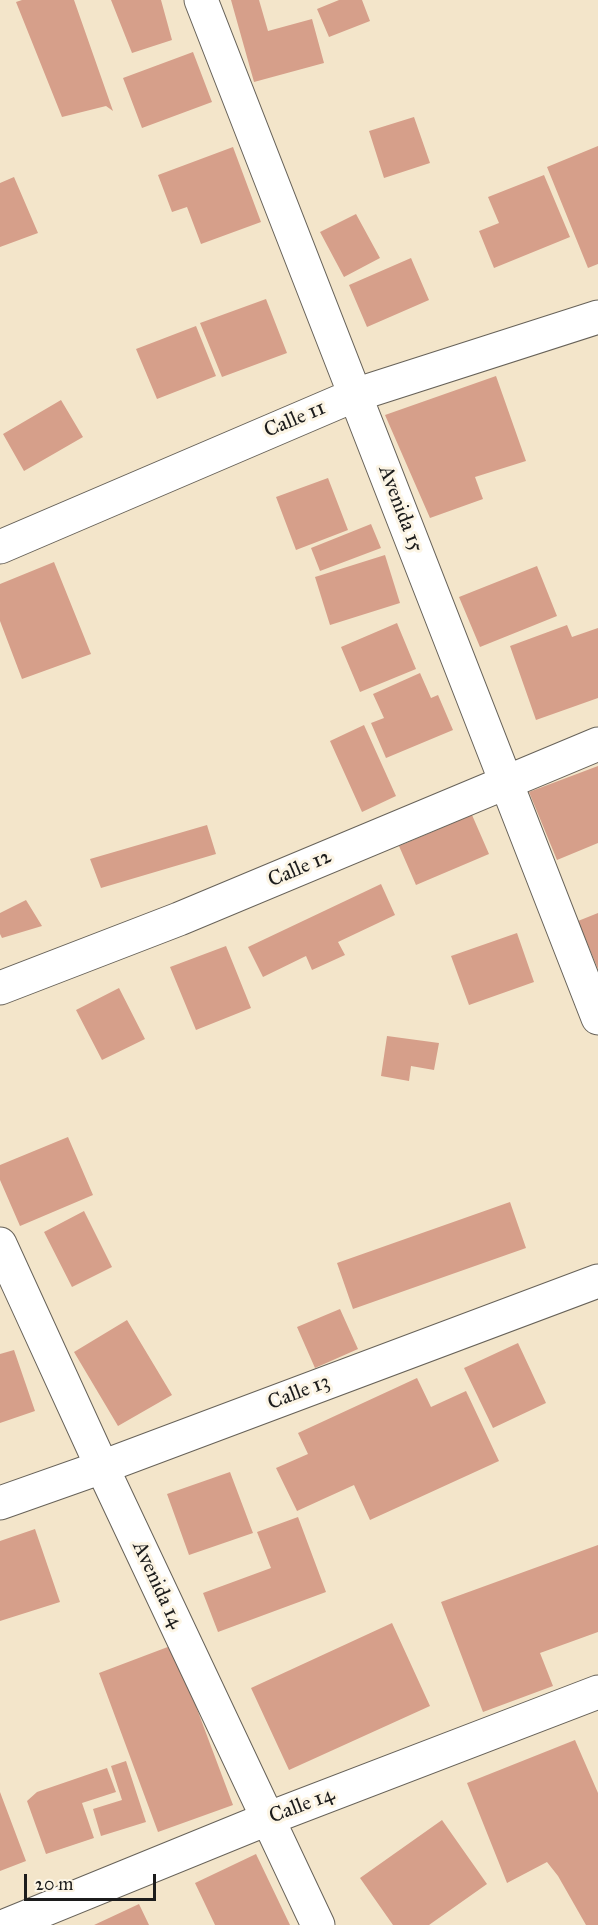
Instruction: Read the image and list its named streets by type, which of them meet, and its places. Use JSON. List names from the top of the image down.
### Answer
{
  "streets": {
    "street": [
      "Calle 11",
      "Avenida 15",
      "Calle 12",
      "Calle 13",
      "Avenida 14",
      "Calle 14"
    ]
  },
  "crossings": [
    ["Calle 11", "Avenida 15"],
    ["Avenida 15", "Calle 12"],
    ["Calle 13", "Avenida 14"],
    ["Avenida 14", "Calle 14"]
  ],
  "scale_bar": "20 m"
}
